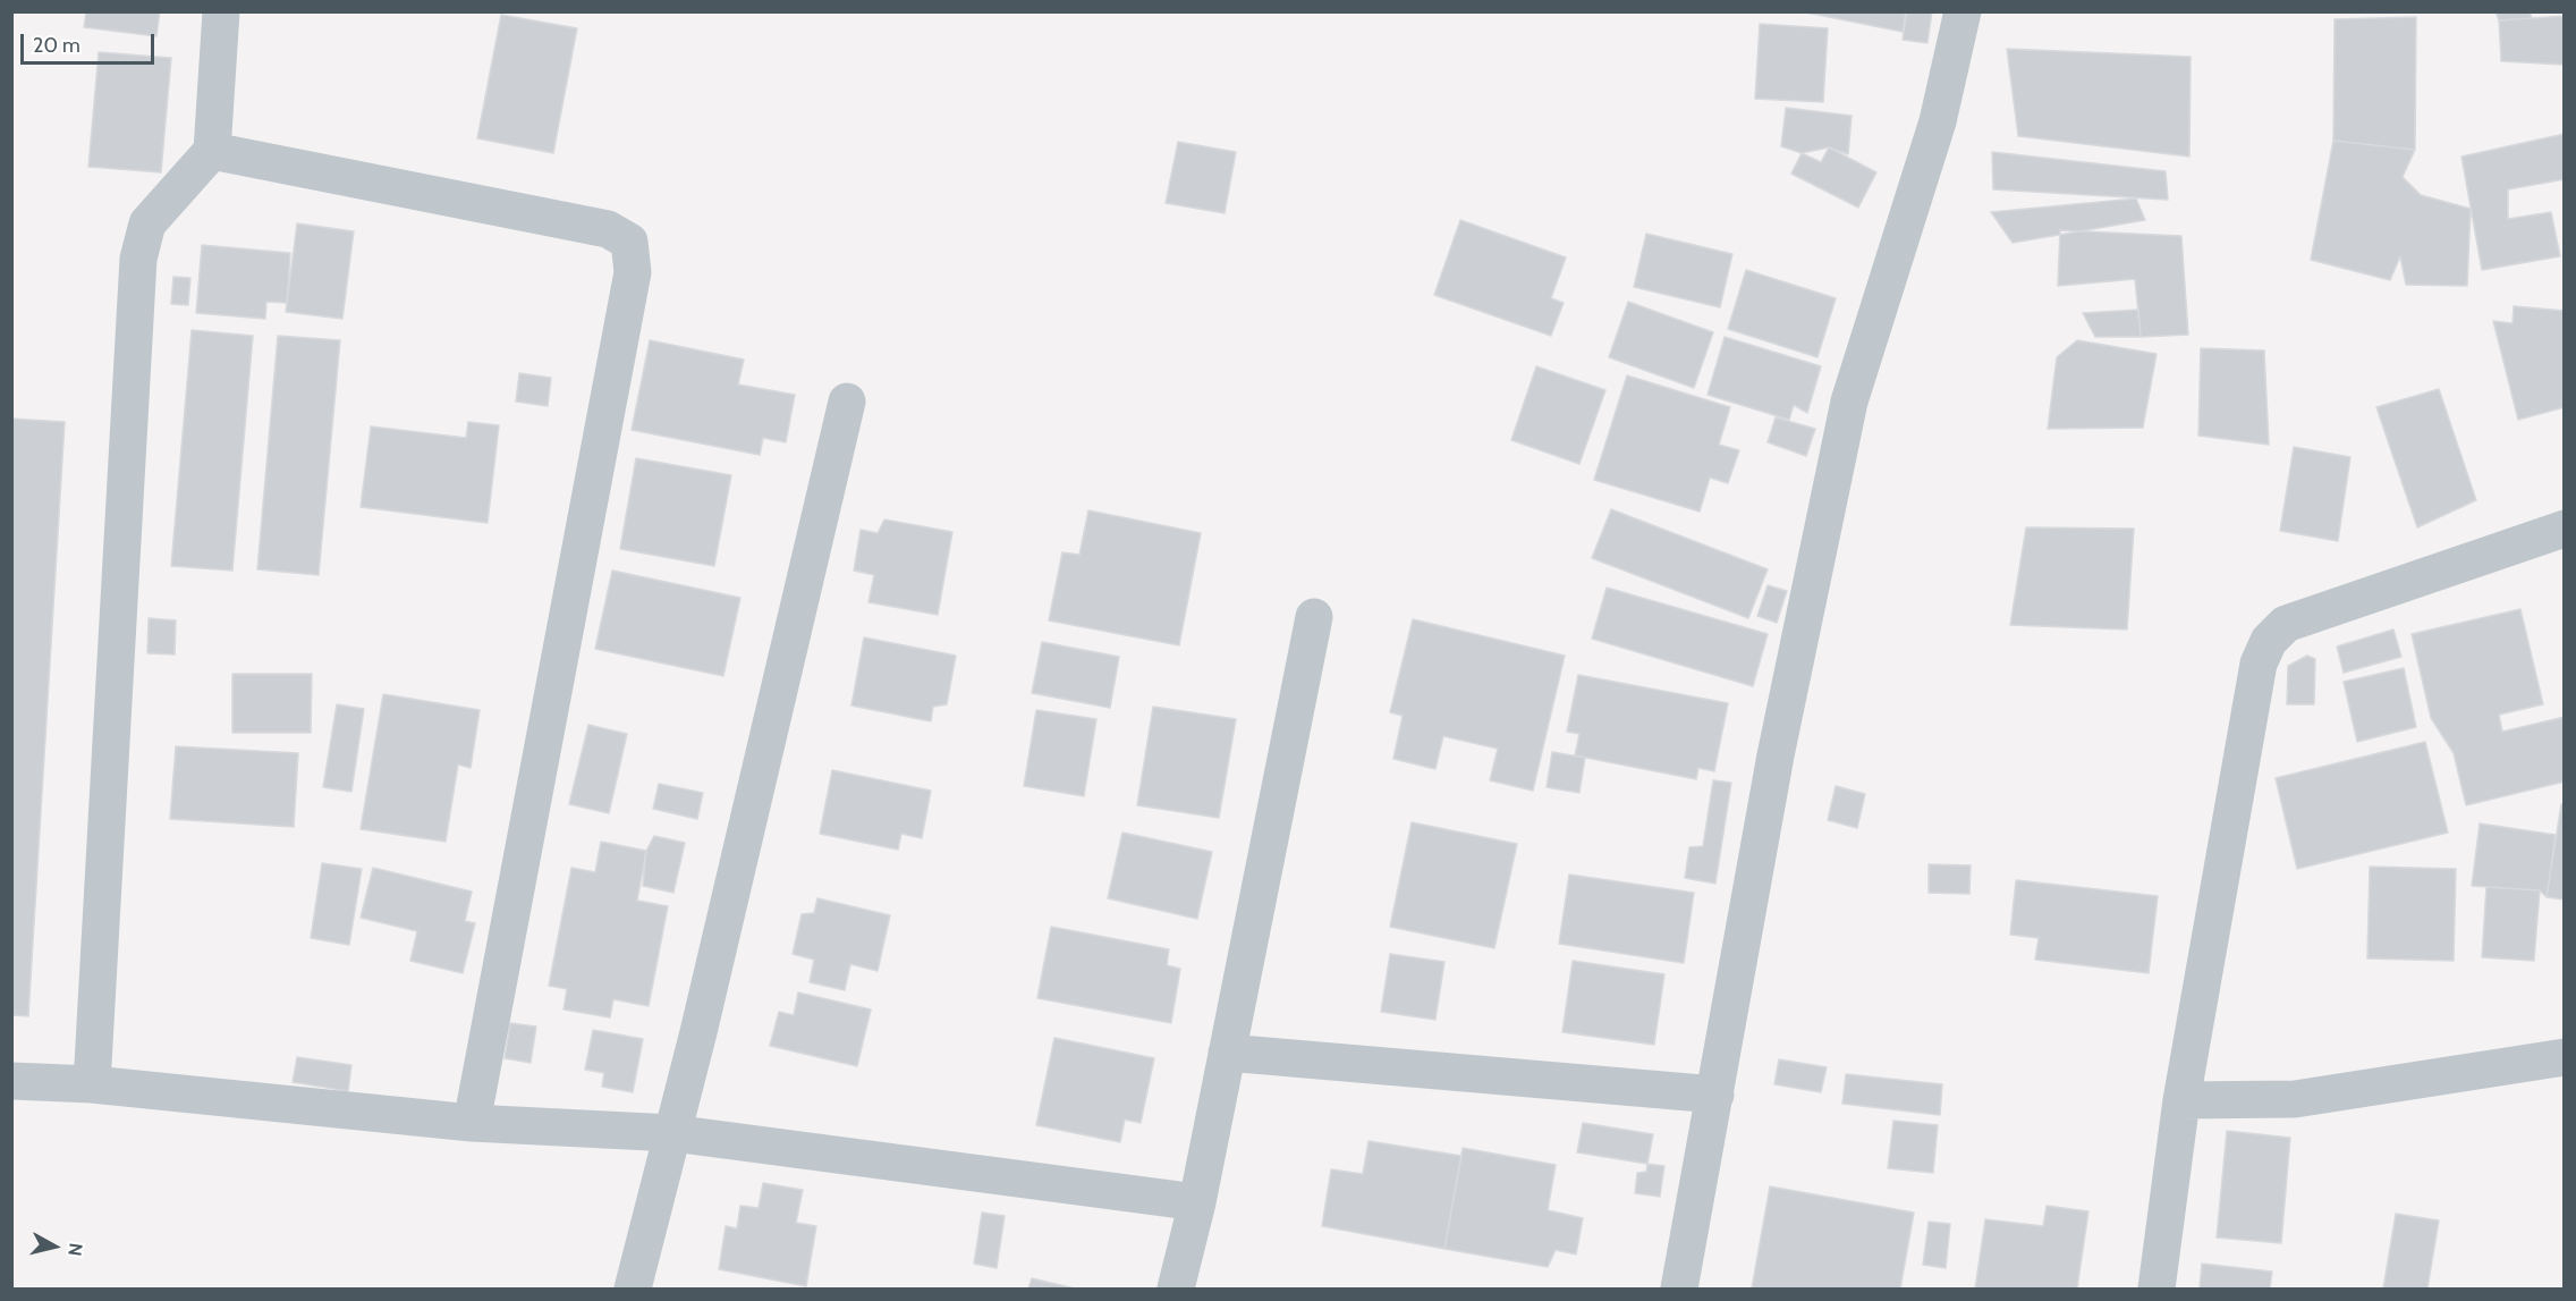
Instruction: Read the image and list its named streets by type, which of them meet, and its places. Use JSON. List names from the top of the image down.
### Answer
{
  "scale_bar": "20 m",
  "north": "right"
}
